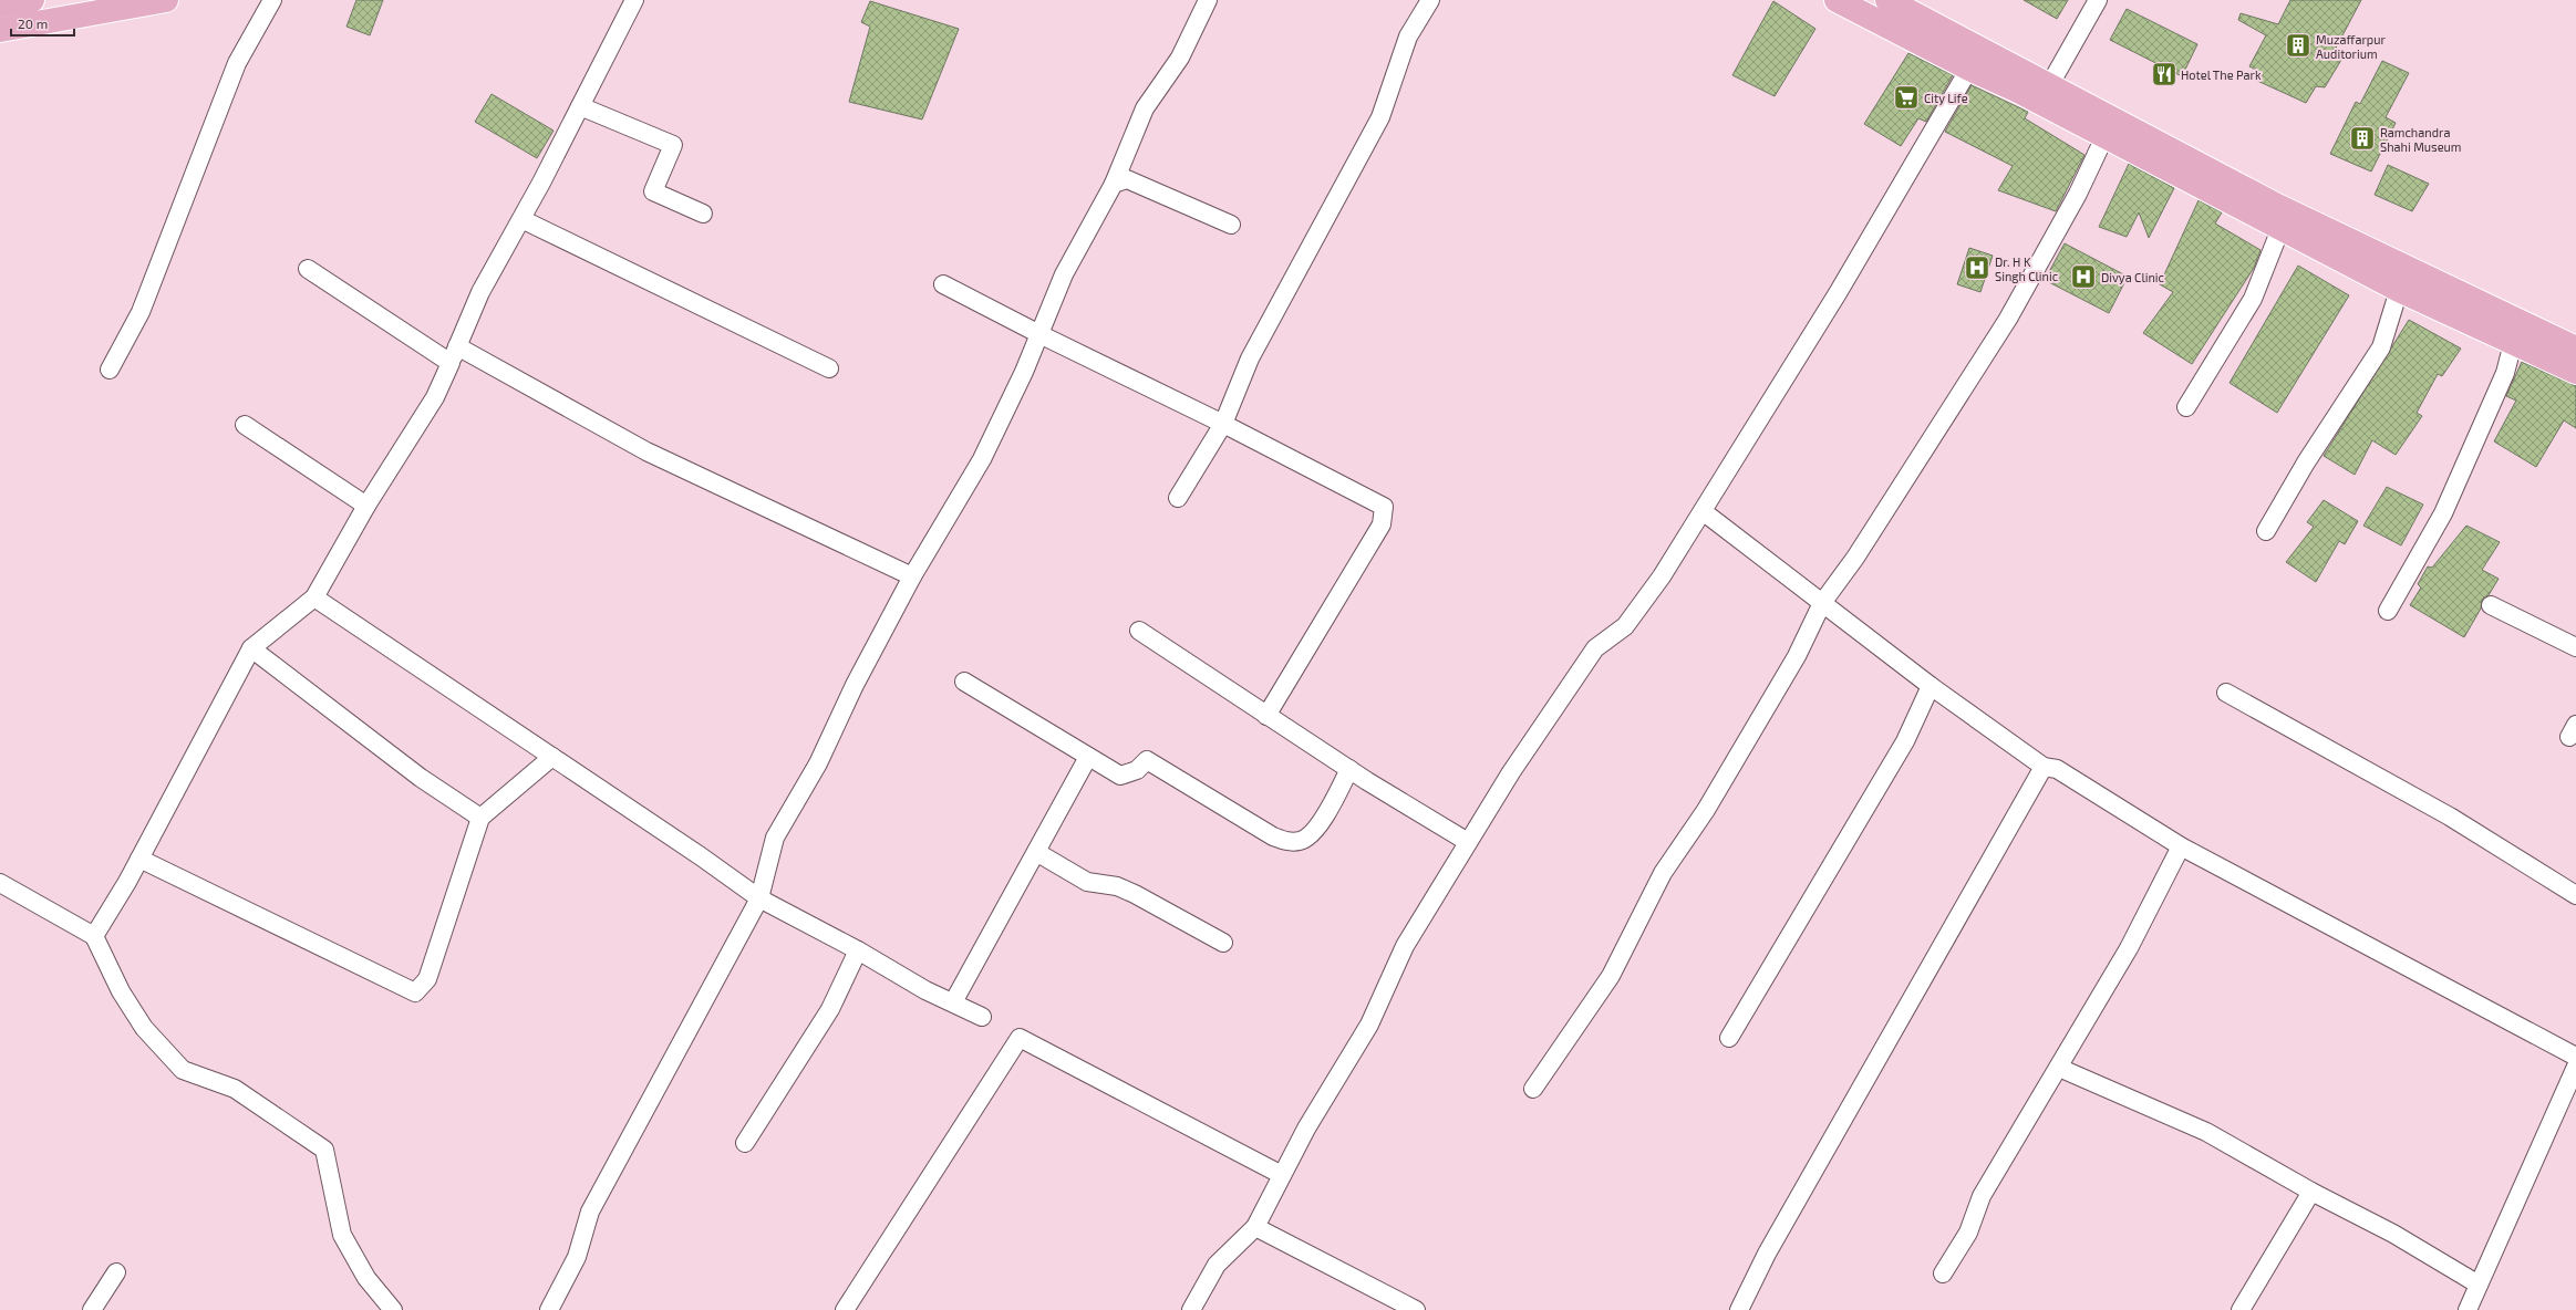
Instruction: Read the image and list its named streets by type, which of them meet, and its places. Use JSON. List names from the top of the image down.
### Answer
{
  "places": {
    "building": ["Muzaffarpur Auditorium", "Ramchandra Shahi Museum"],
    "restaurant": ["Hotel The Park"],
    "supermarket": ["City Life"],
    "hospital": ["Dr. H K Singh Clinic", "Divya Clinic"]
  },
  "scale_bar": "20 m"
}
